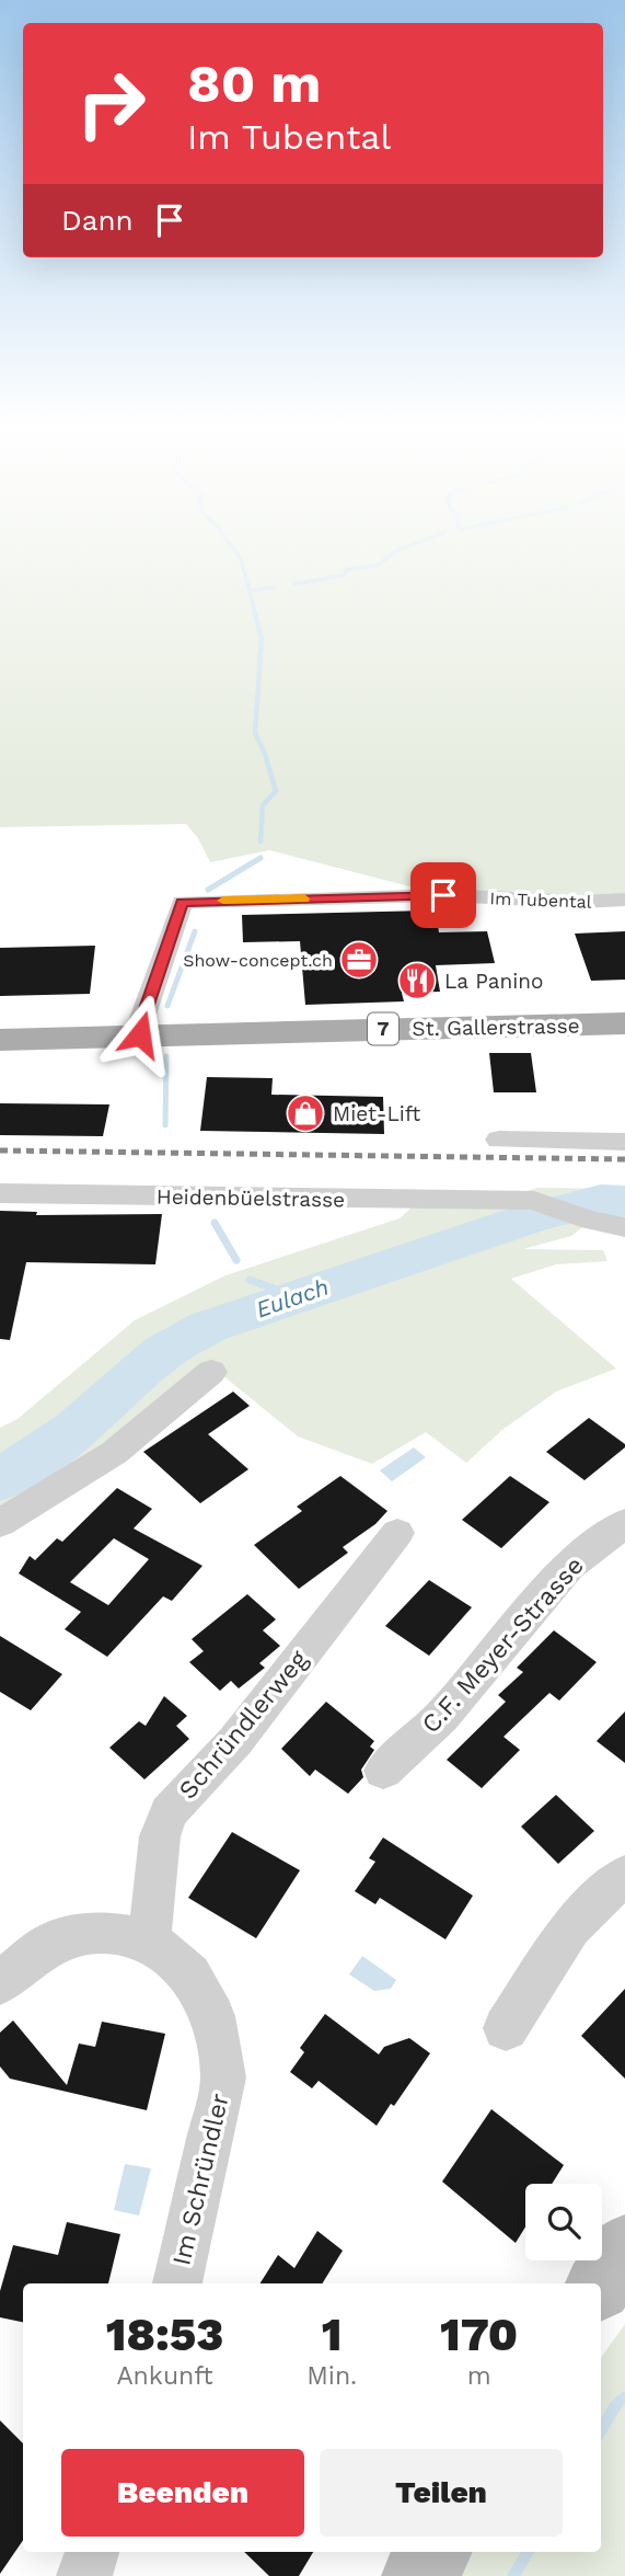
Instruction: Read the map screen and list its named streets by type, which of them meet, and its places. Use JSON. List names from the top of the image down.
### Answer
{
  "streets": {
    "main road": ["St. Gallerstrasse", "7"],
    "street": [
      "Im Tubental",
      "Heidenbüelstrasse",
      "C.F. Meyer-Strasse",
      "Schründlerweg",
      "Im Schründler"
    ]
  },
  "crossings": [
    ["Im Tubental", "St. Gallerstrasse"],
    ["Schründlerweg", "Im Schründler"]
  ],
  "water": ["Eulach"],
  "places": {
    "office": ["Show-concept.ch"],
    "restaurant": ["La Panino"],
    "shop": ["Miet-Lift"]
  },
  "page": {
    "turn": ["80 m", "Im Tubental"],
    "then": "Dann",
    "eta": [
      "18:53",
      "Ankunft",
      "1",
      "Min.",
      "170",
      "m"
    ],
    "buttons": ["Beenden", "Teilen"]
  }
}
